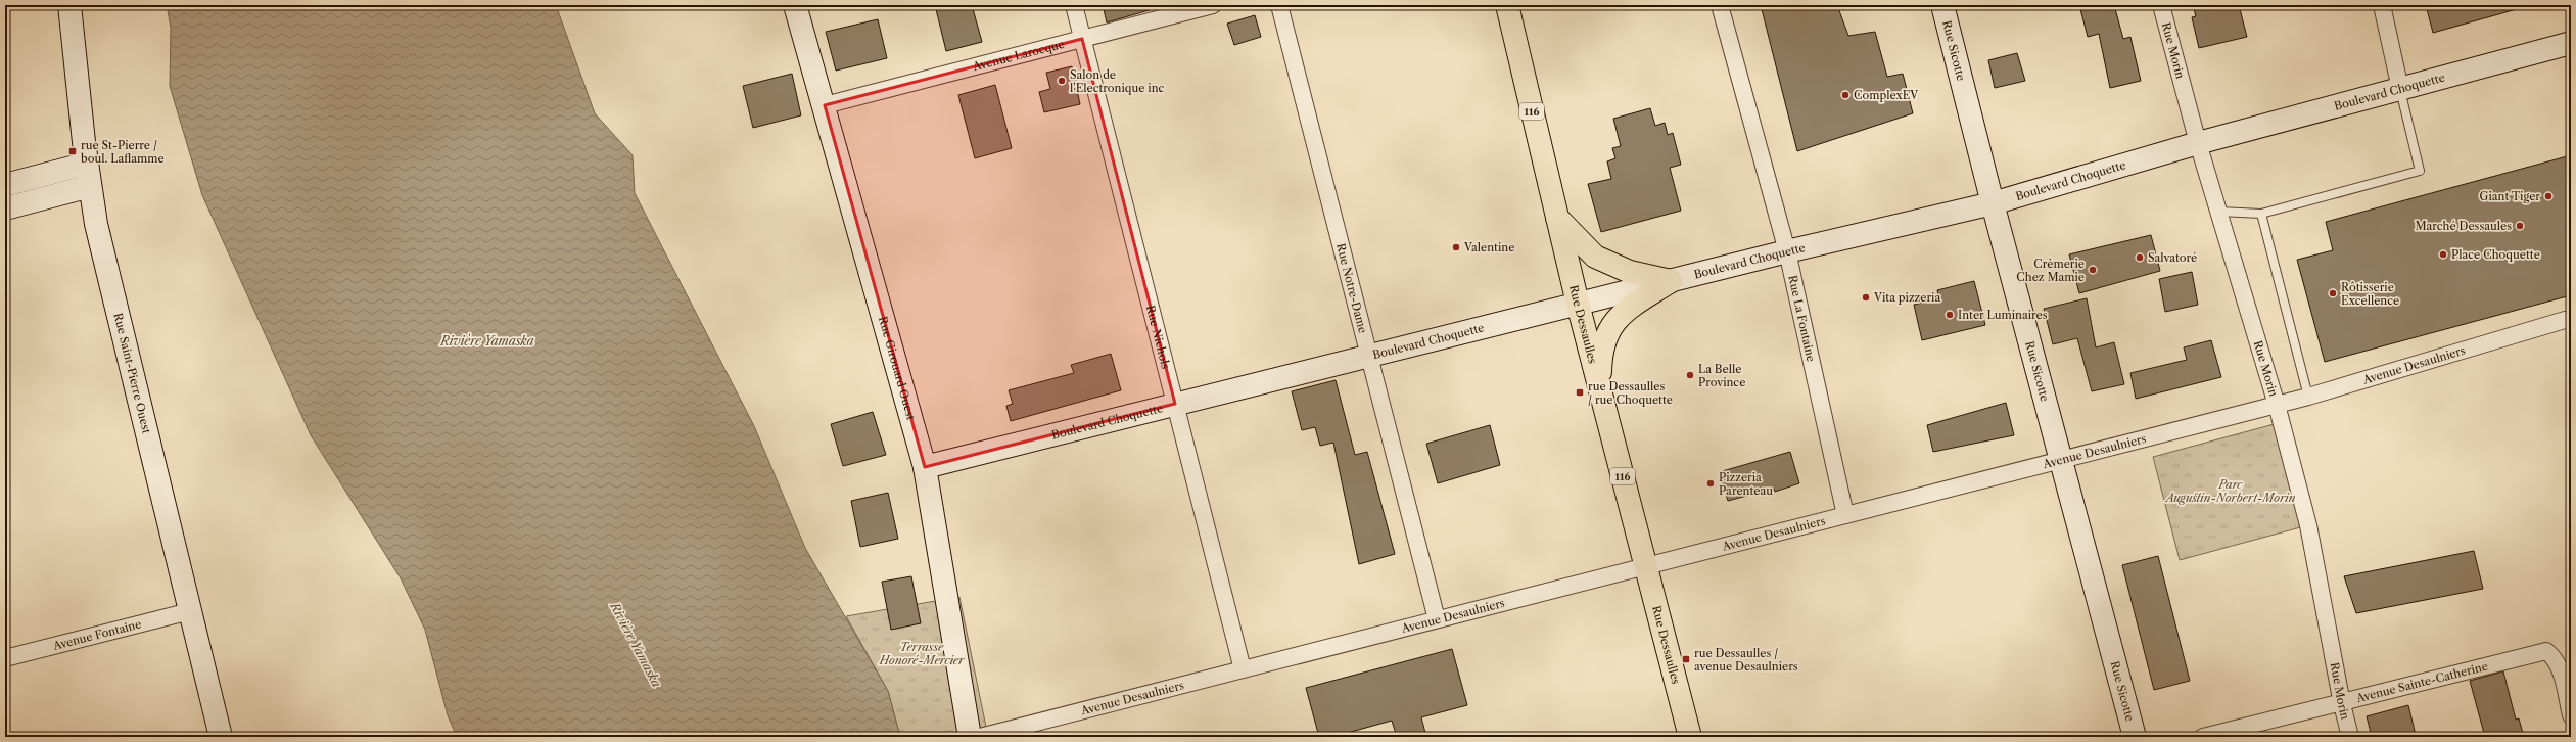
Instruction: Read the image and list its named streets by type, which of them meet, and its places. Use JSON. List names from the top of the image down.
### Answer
{
  "streets": {
    "main road": ["116", "Rue Dessaulles"],
    "street": [
      "Rue Sicotte",
      "Rue Morin",
      "Avenue Larocque",
      "Boulevard Choquette",
      "Rue Notre-Dame",
      "Rue La Fontaine",
      "Rue Nichols",
      "Avenue Desaulniers",
      "Rue Girouard Ouest",
      "Rue Saint-Pierre Ouest",
      "Avenue Fontaine",
      "Avenue Sainte-Catherine"
    ]
  },
  "crossings": [
    ["Rue Sicotte", "Boulevard Choquette"],
    ["Rue Sicotte", "Avenue Desaulniers"],
    ["Rue Morin", "Boulevard Choquette"],
    ["Rue Morin", "Avenue Desaulniers"],
    ["Rue Morin", "Avenue Sainte-Catherine"],
    ["Avenue Larocque", "Rue Nichols"],
    ["Avenue Larocque", "Rue Girouard Ouest"],
    ["Boulevard Choquette", "Rue Notre-Dame"],
    ["Boulevard Choquette", "Rue La Fontaine"],
    ["Boulevard Choquette", "Rue Dessaulles"],
    ["Boulevard Choquette", "Rue Nichols"],
    ["Boulevard Choquette", "Rue Girouard Ouest"],
    ["Rue Notre-Dame", "Avenue Desaulniers"],
    ["Rue La Fontaine", "Avenue Desaulniers"],
    ["Rue Dessaulles", "Avenue Desaulniers"],
    ["Rue Nichols", "Avenue Desaulniers"],
    ["Rue Saint-Pierre Ouest", "Avenue Fontaine"]
  ],
  "water": ["Rivière Yamaska"],
  "parks": ["Parc Augustin-Norbert-Morin", "Terrasse Honoré-Mercier"],
  "places": {
    "other": [
      "Salon de l'Electronique inc",
      "ComplexEV",
      "Giant Tiger",
      "Marché Dessaules",
      "Valentine",
      "Place Choquette",
      "Salvatoré",
      "Crèmerie Chez Mamie",
      "Rôtisserie Excellence",
      "Vita pizzeria",
      "Inter Luminaires",
      "La Belle Province",
      "Pizzeria Parenteau"
    ],
    "transit": ["rue St-Pierre / boul. Laflamme", "rue Dessaulles / rue Choquette", "rue Dessaulles / avenue Desaulniers"]
  }
}
